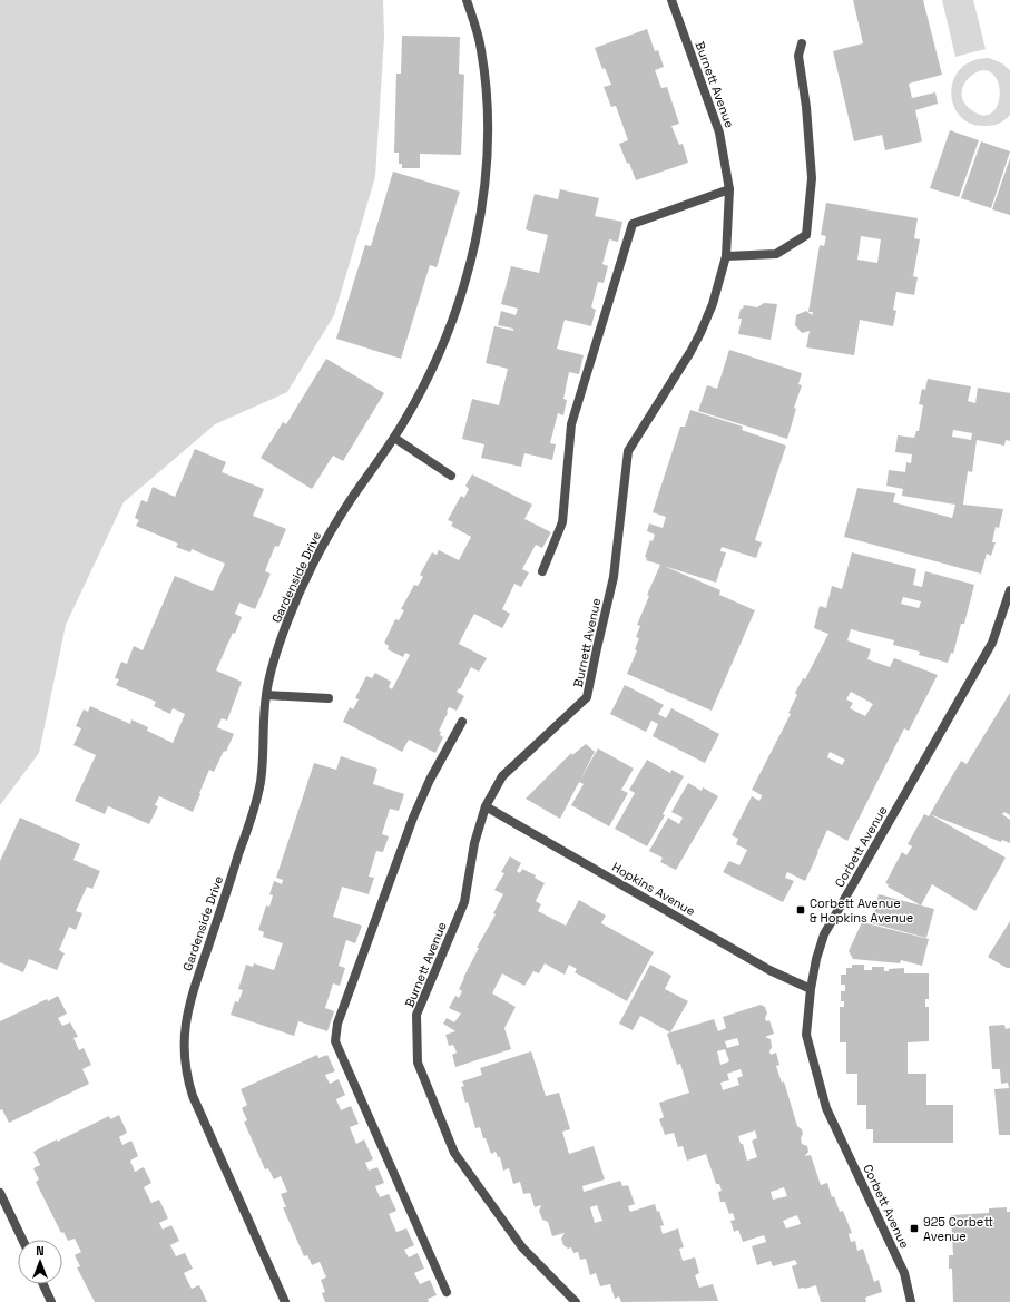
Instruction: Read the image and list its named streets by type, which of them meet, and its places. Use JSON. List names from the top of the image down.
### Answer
{
  "streets": {
    "street": [
      "Burnett Avenue",
      "Gardenside Drive",
      "Corbett Avenue",
      "Hopkins Avenue"
    ]
  },
  "crossings": [
    ["Burnett Avenue", "Hopkins Avenue"],
    ["Corbett Avenue", "Hopkins Avenue"]
  ],
  "places": {
    "transit": ["Corbett Avenue & Hopkins Avenue", "925 Corbett Avenue"]
  },
  "north": "top"
}
